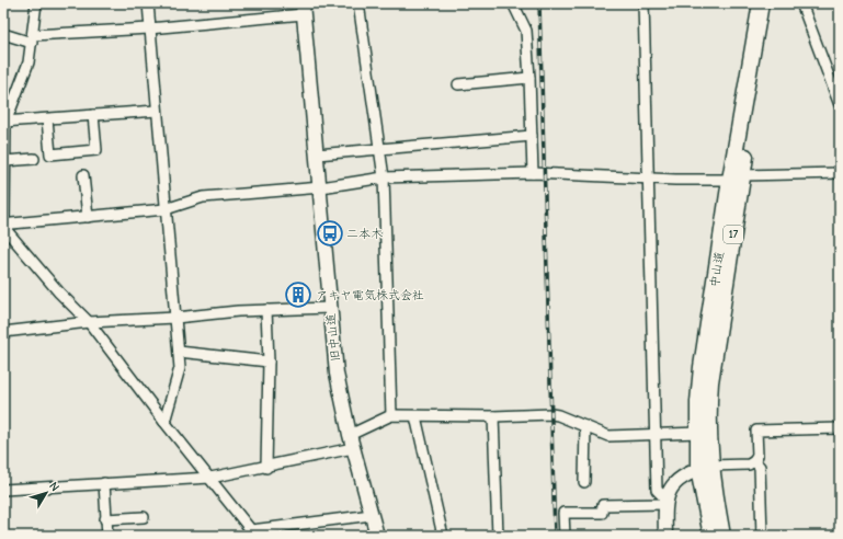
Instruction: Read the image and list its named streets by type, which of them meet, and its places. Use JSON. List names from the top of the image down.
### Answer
{
  "streets": {
    "highway": ["17", "中山道"],
    "main road": ["旧中山道"]
  },
  "places": {
    "bus stop": ["二本木"],
    "building": ["アキヤ電気株式会社"]
  },
  "north": "top right"
}
